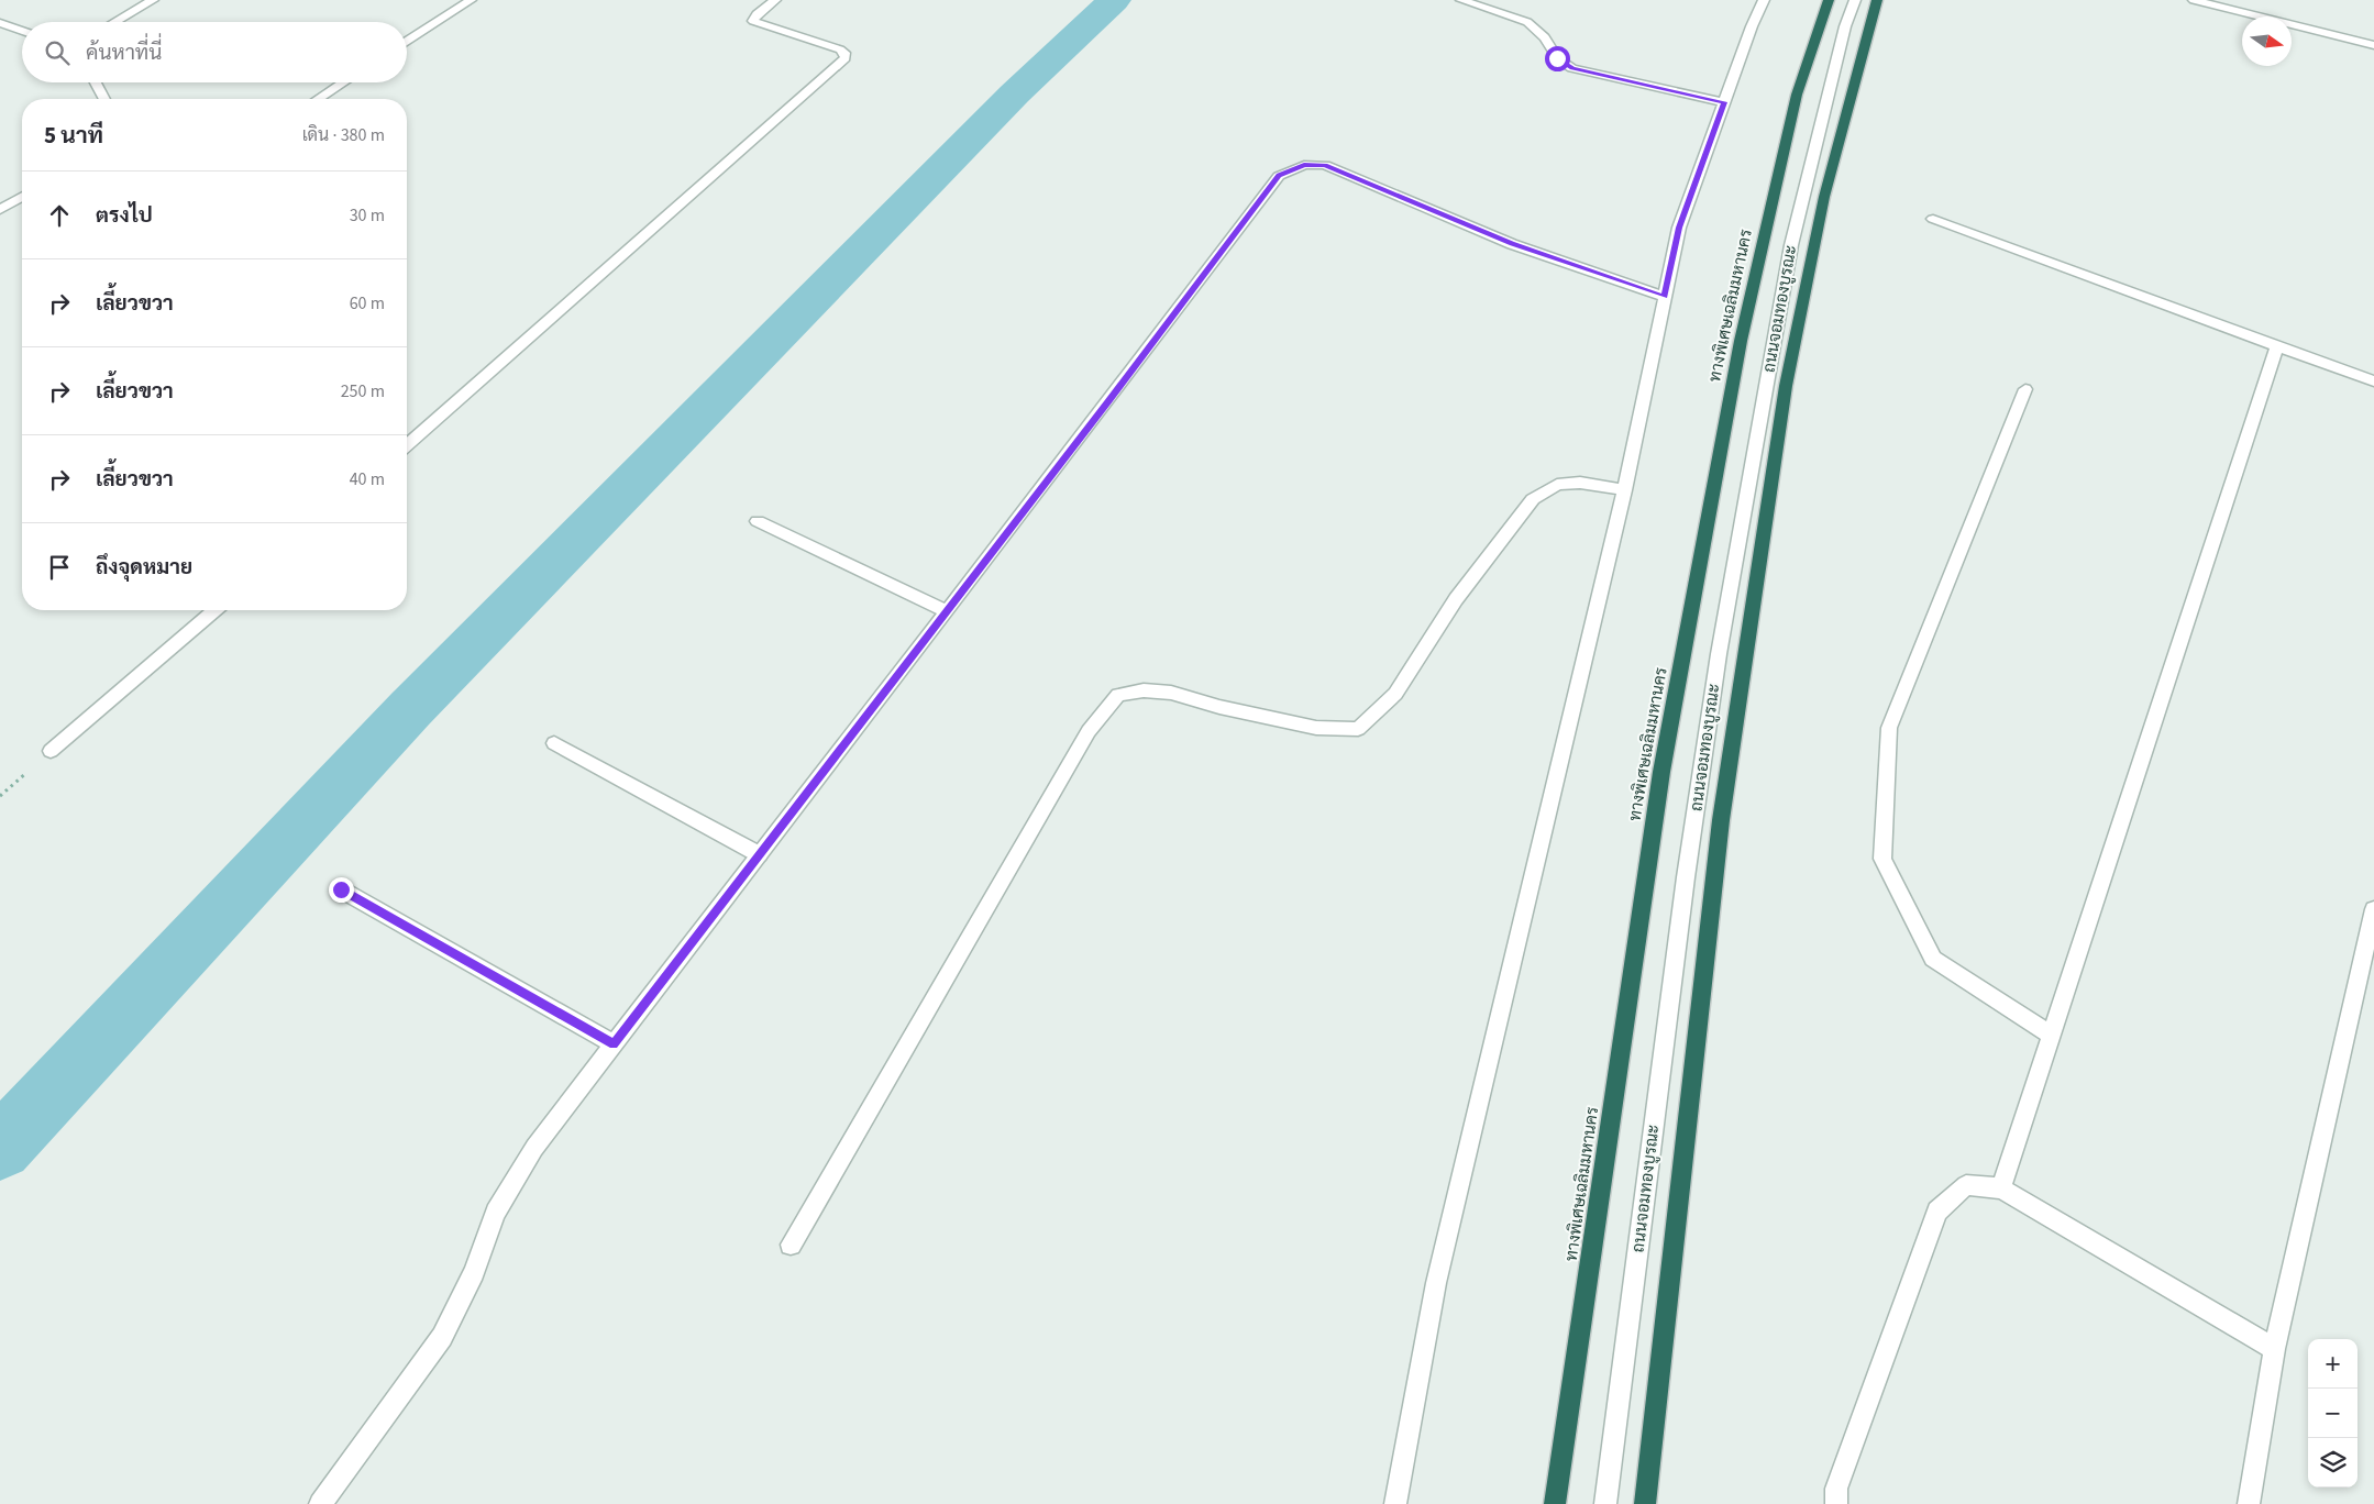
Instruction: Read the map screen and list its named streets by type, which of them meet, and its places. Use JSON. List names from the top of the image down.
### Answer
{
  "streets": {
    "highway": ["ทางพิเศษเฉลิมมหานคร"],
    "street": ["ถนนจอมทองบูรณะ"]
  },
  "north": "right",
  "page": {
    "search": "ค้นหาที่นี่",
    "heading": ["5 นาที", "เดิน · 380 m"],
    "list": [
      ["ตรงไป", "30 m"],
      ["เลี้ยวขวา", "60 m"],
      ["เลี้ยวขวา", "250 m"],
      ["เลี้ยวขวา", "40 m"],
      "ถึงจุดหมาย"
    ],
    "map_buttons": ["+", "−"]
  }
}
